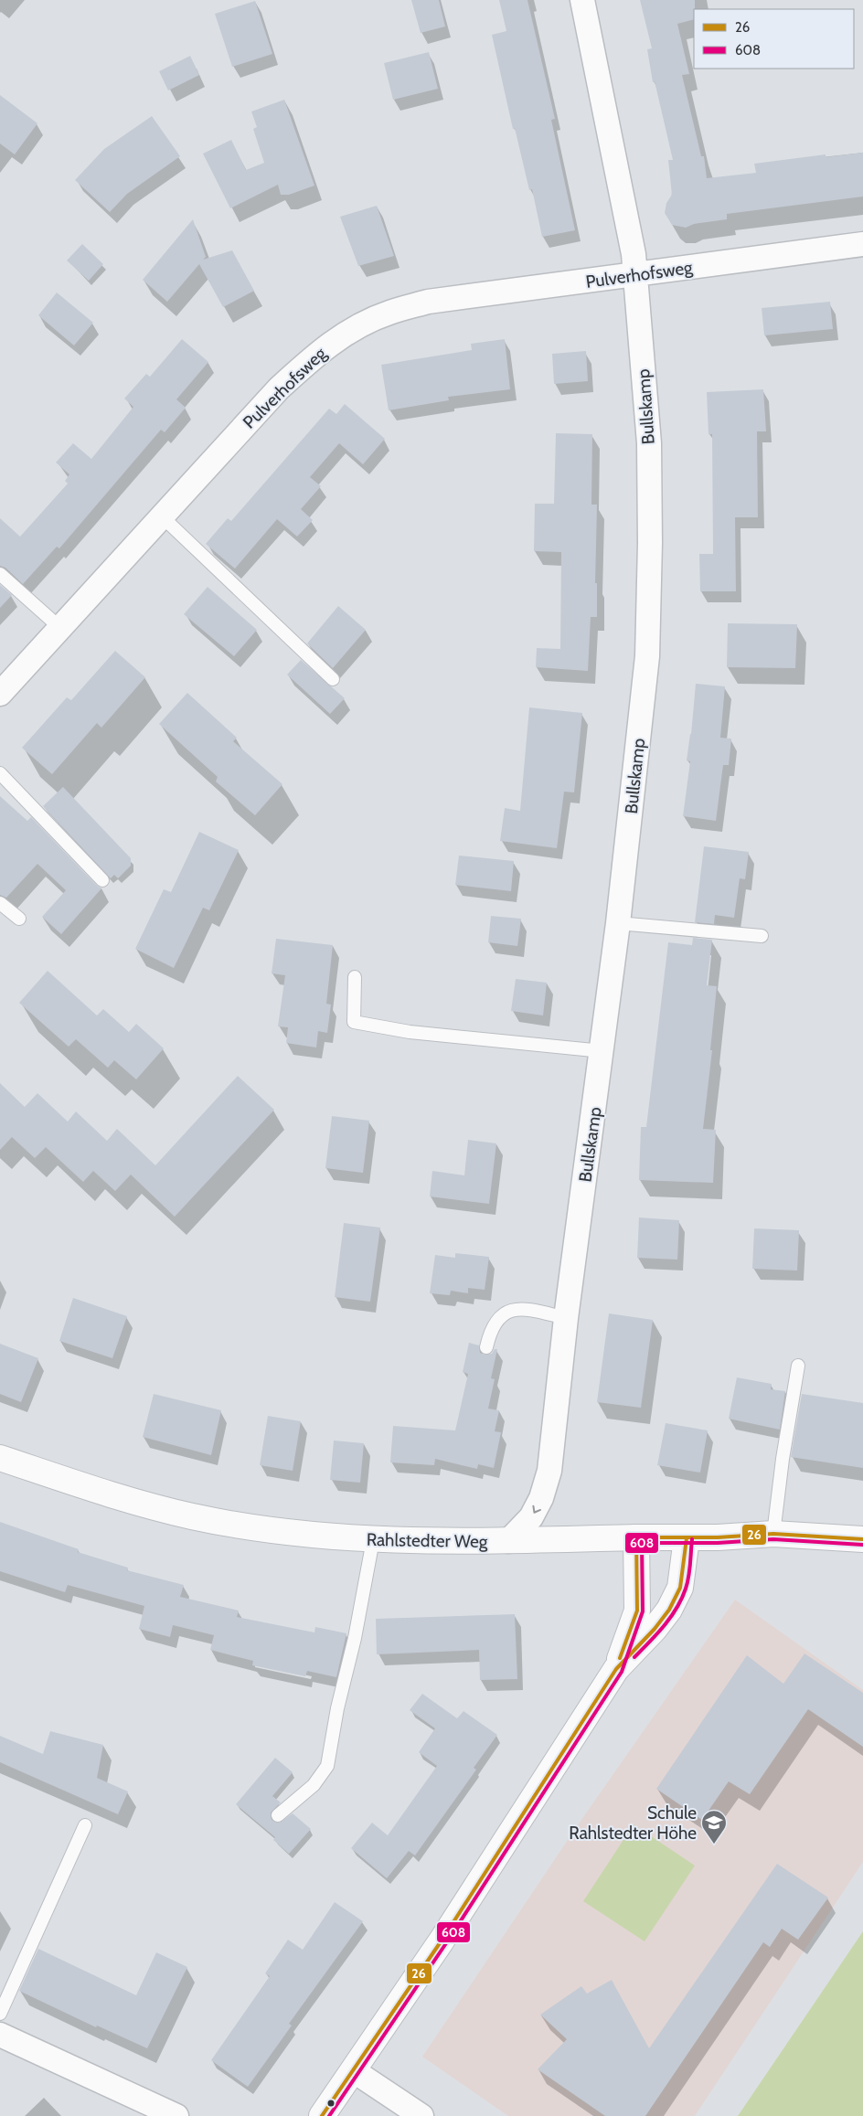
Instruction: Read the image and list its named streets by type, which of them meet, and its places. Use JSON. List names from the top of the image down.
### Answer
{
  "streets": {
    "main road": ["Rahlstedter Weg"],
    "street": ["Pulverhofsweg", "Bullskamp"]
  },
  "crossings": [
    ["Pulverhofsweg", "Bullskamp"],
    ["Bullskamp", "Rahlstedter Weg"]
  ],
  "places": {
    "school or university": ["Schule Rahlstedter Höhe"]
  },
  "lines": ["transit line 26", "transit line 608"],
  "legend": ["26", "608"]
}
